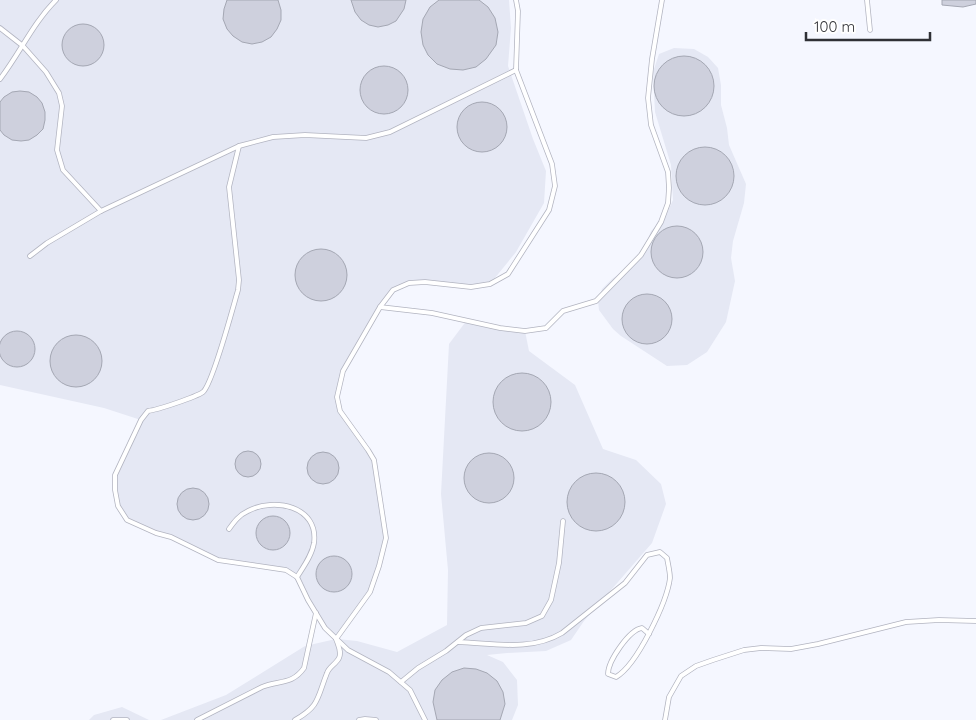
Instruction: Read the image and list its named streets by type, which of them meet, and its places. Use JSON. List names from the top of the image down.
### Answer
{
  "scale_bar": "100 m"
}
